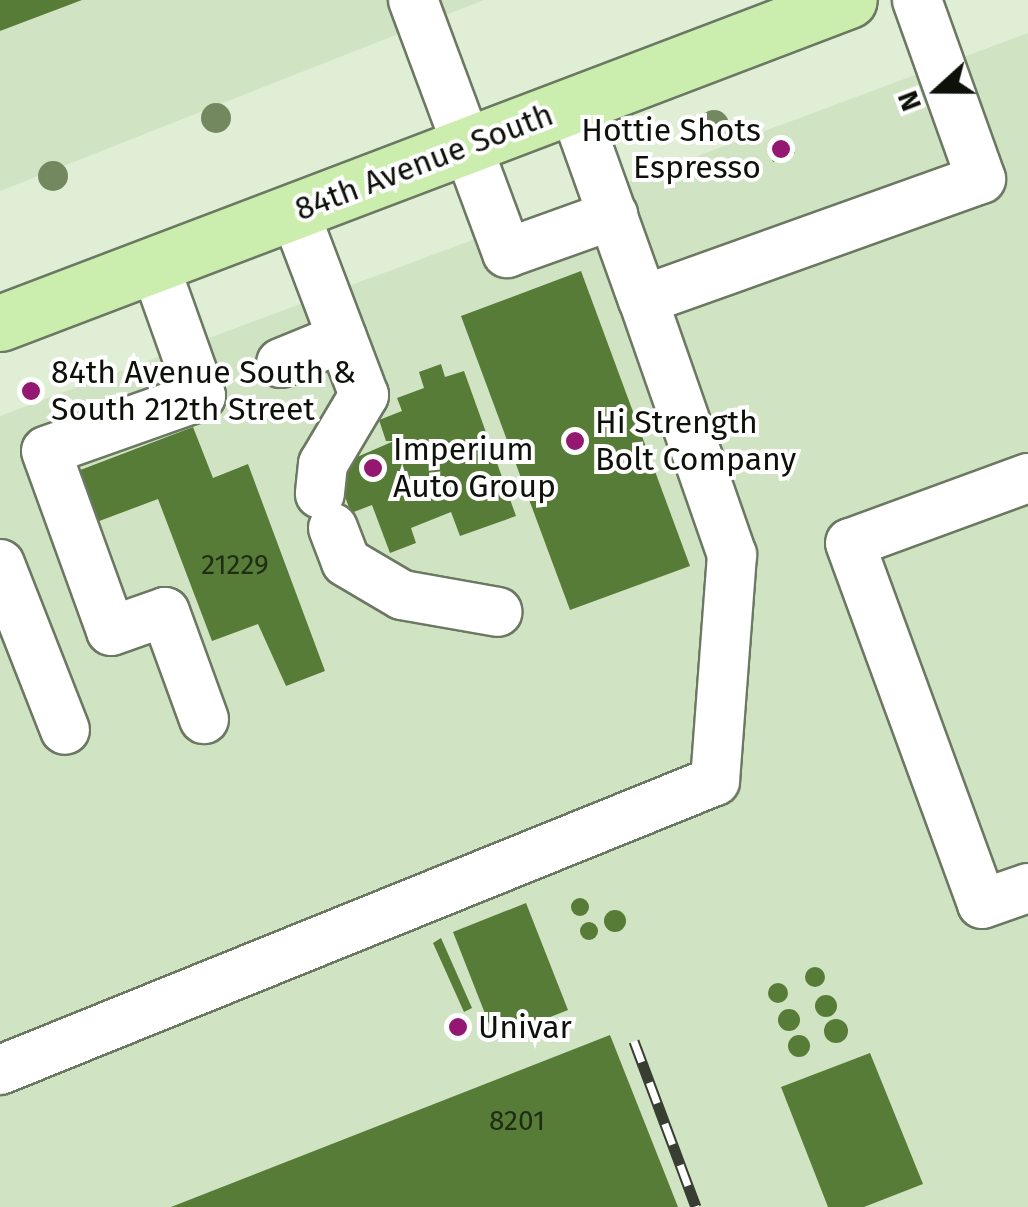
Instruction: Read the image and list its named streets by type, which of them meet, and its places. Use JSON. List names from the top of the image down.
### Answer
{
  "streets": {
    "main road": ["84th Avenue South"]
  },
  "places": [
    "Hottie Shots Espresso",
    "84th Avenue South & South 212th Street",
    "Hi Strength Bolt Company",
    "Imperium Auto Group",
    "Univar"
  ],
  "house_numbers": ["21229", "8201"],
  "north": "left"
}
